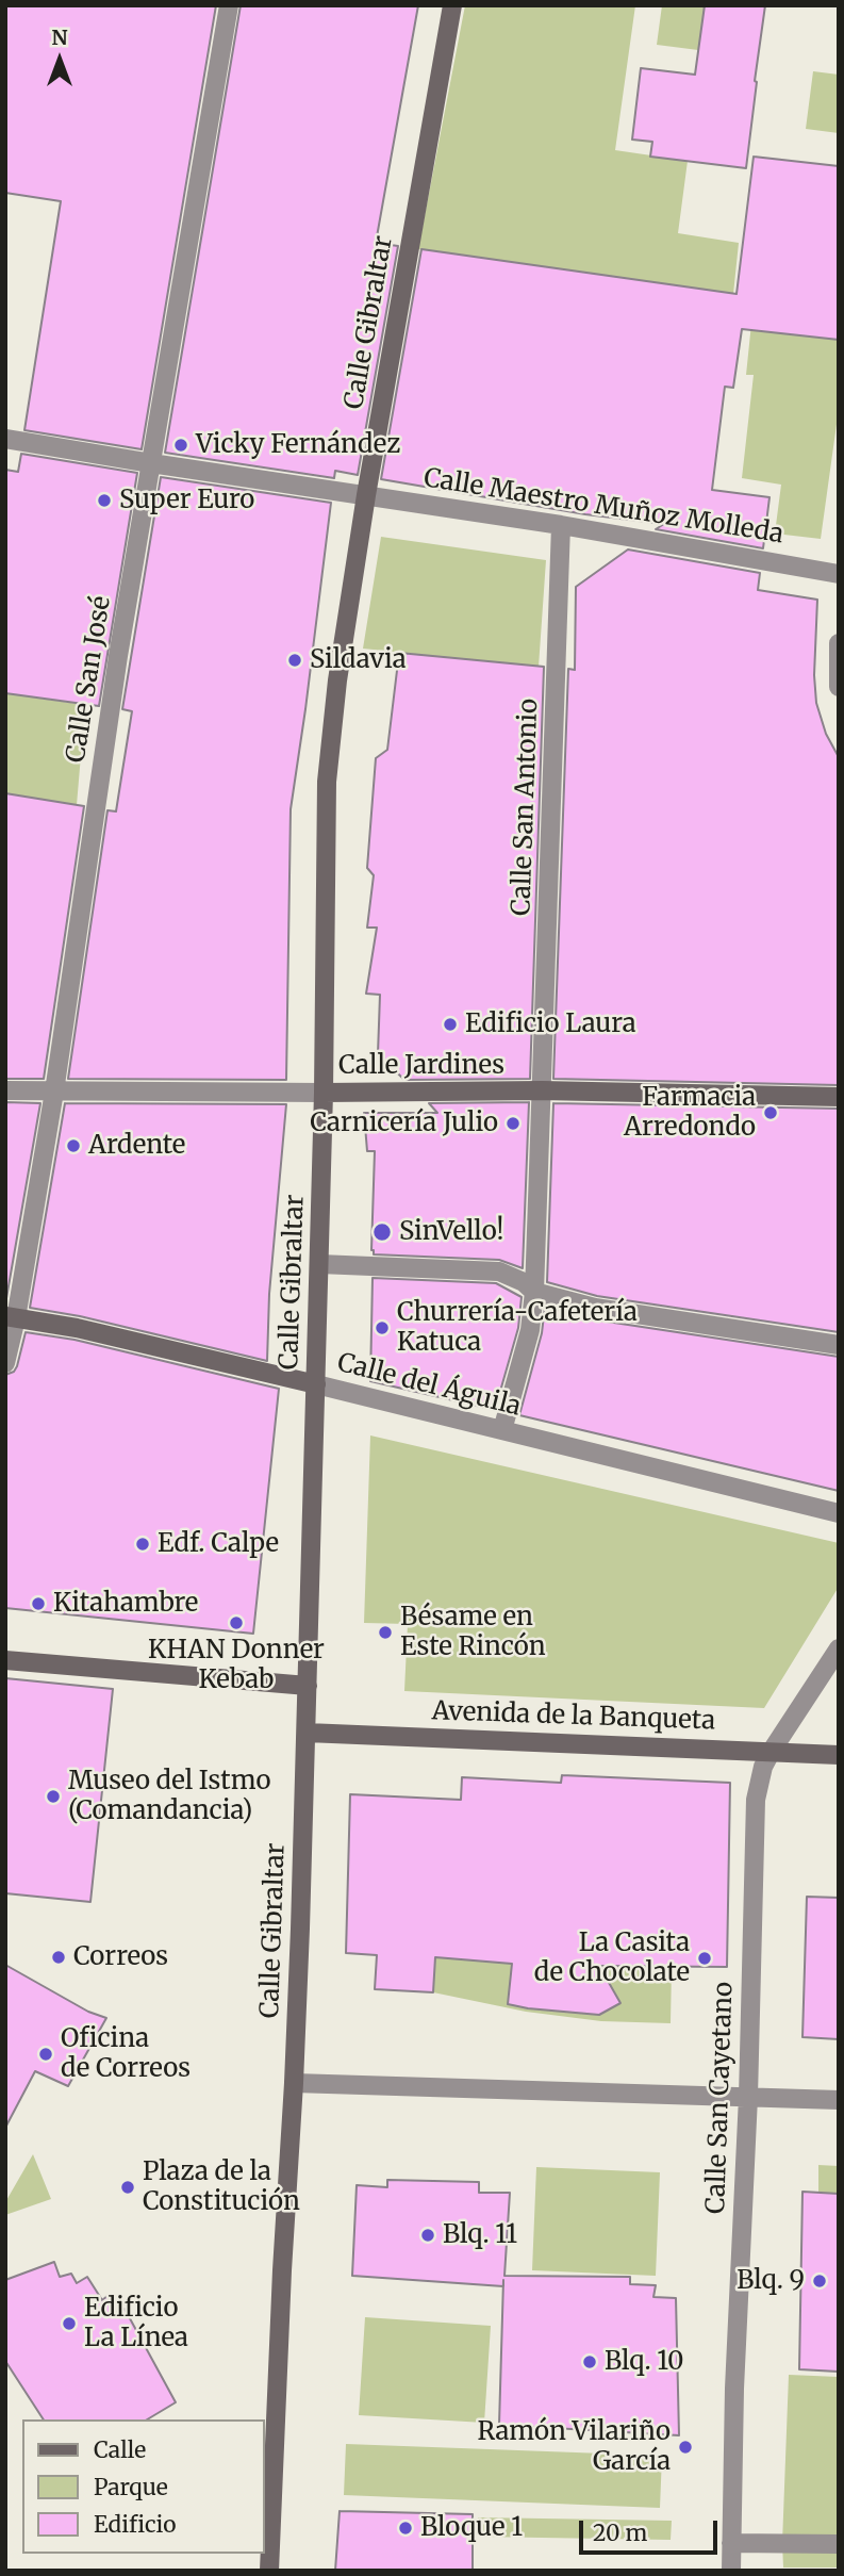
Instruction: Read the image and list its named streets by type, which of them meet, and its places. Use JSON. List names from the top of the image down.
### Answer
{
  "streets": {
    "main road": [
      "Calle Gibraltar",
      "Calle Jardines",
      "Calle del Águila",
      "Avenida de la Banqueta"
    ],
    "street": [
      "Calle Maestro Muñoz Molleda",
      "Calle San José",
      "Calle San Antonio",
      "Calle San Cayetano"
    ]
  },
  "crossings": [
    ["Calle Gibraltar", "Calle Maestro Muñoz Molleda"],
    ["Calle Gibraltar", "Calle Jardines"],
    ["Calle Gibraltar", "Calle del Águila"],
    ["Calle Gibraltar", "Avenida de la Banqueta"],
    ["Calle Maestro Muñoz Molleda", "Calle San José"],
    ["Calle Maestro Muñoz Molleda", "Calle San Antonio"],
    ["Calle San José", "Calle Jardines"],
    ["Calle San José", "Calle del Águila"],
    ["Calle San Antonio", "Calle Jardines"],
    ["Calle San Antonio", "Calle del Águila"],
    ["Avenida de la Banqueta", "Calle San Cayetano"]
  ],
  "places": [
    "Vicky Fernández",
    "Super Euro",
    "Sildavia",
    "Edificio Laura",
    "Farmacia Arredondo",
    "Carnicería Julio",
    "Ardente",
    "SinVello!",
    "Churrería-Cafetería Katuca",
    "Edf. Calpe",
    "Kitahambre",
    "KHAN Donner Kebab",
    "Bésame en Este Rincón",
    "Museo del Istmo (Comandancia)",
    "Correos",
    "La Casita de Chocolate",
    "Oficina de Correos",
    "Plaza de la Constitución",
    "Blq. 11",
    "Blq. 9",
    "Edificio La Línea",
    "Blq. 10",
    "Ramón Vilariño García",
    "Bloque 1"
  ],
  "legend": ["Calle", "Parque", "Edificio"],
  "scale_bar": "20 m",
  "north": "top"
}
